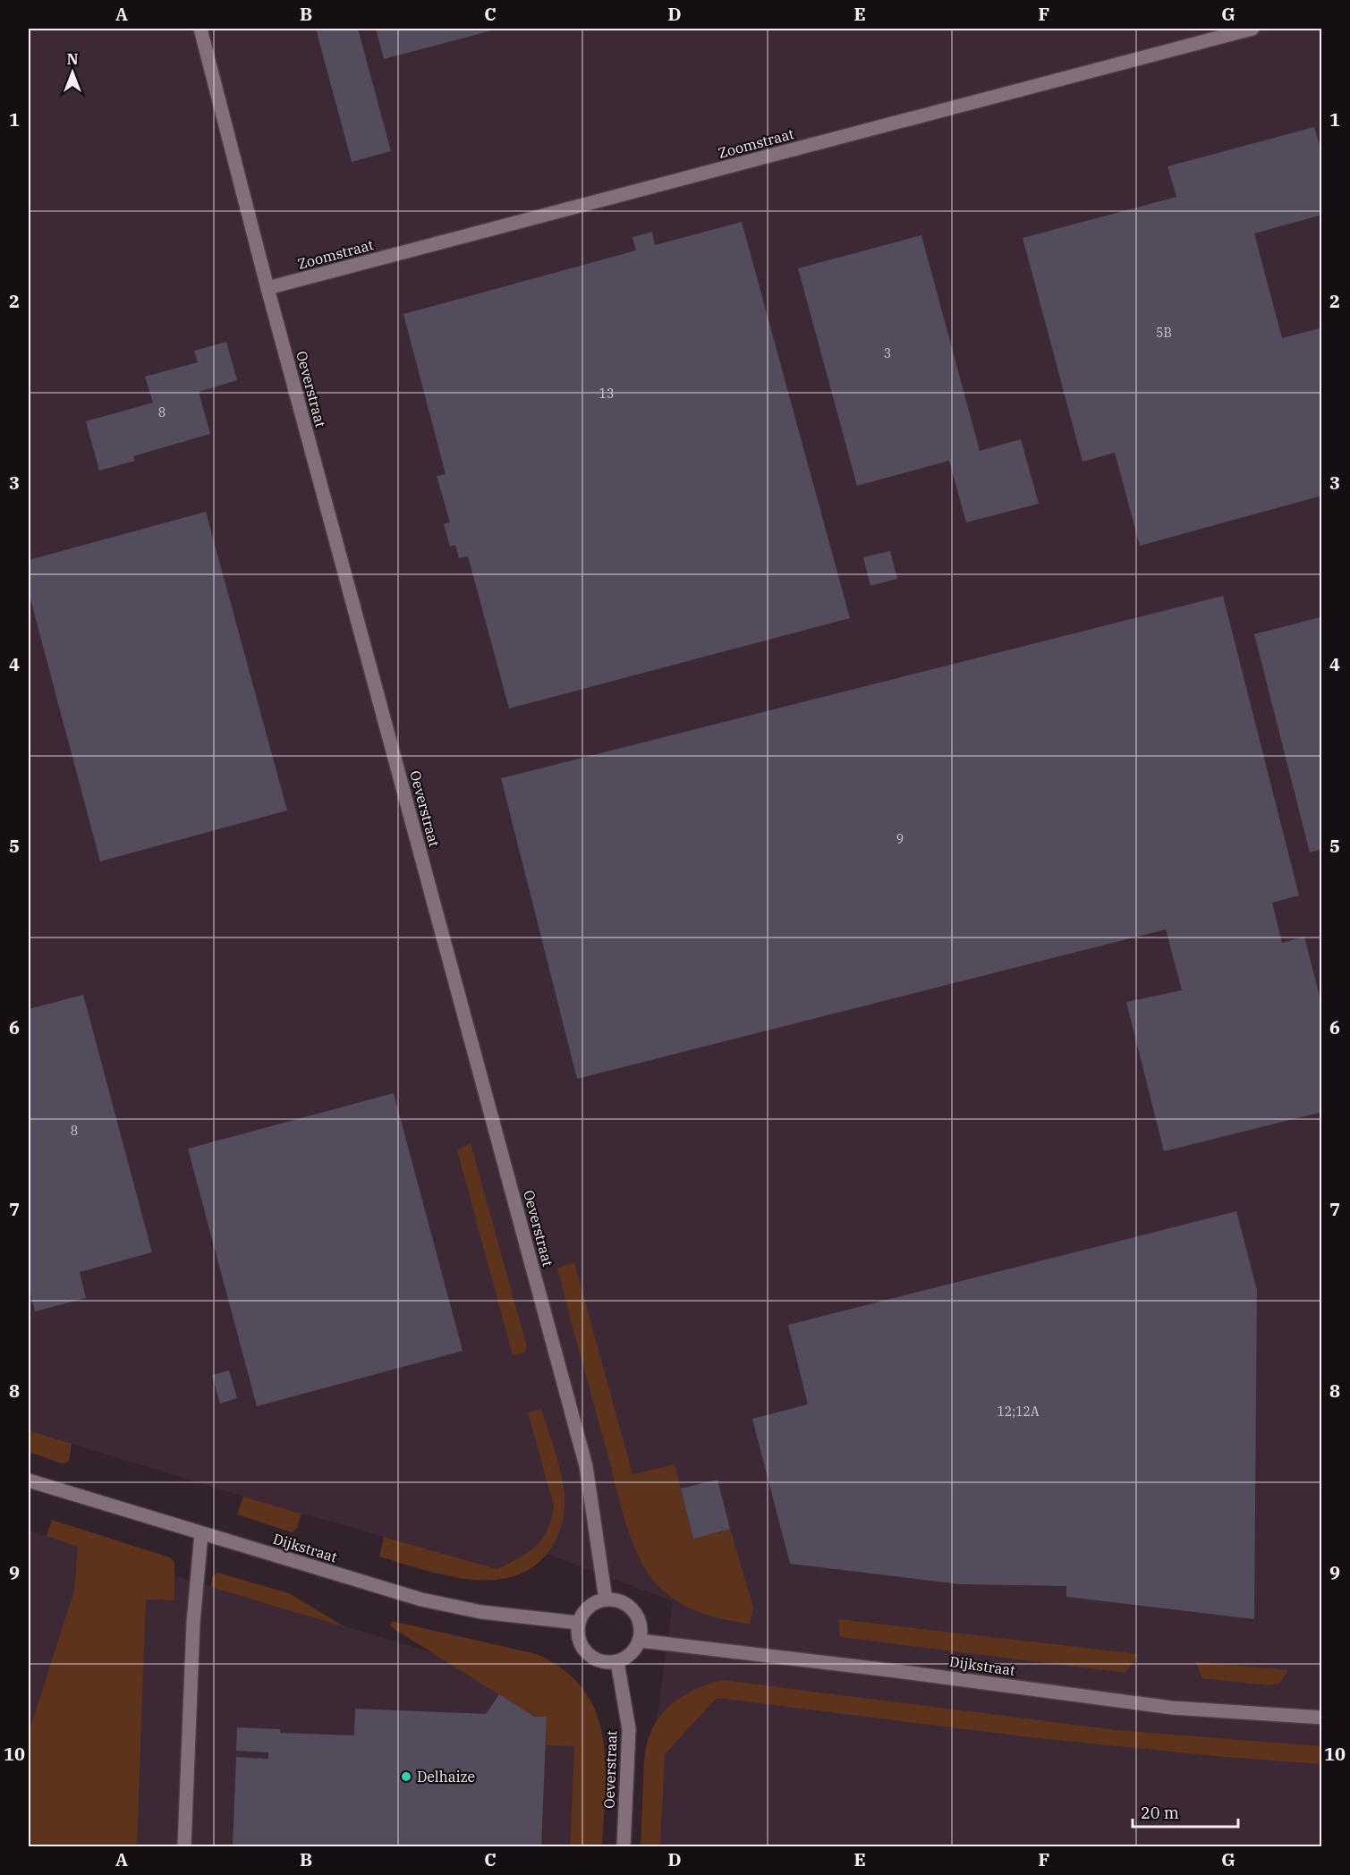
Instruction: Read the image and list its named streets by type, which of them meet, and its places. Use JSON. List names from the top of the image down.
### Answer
{
  "streets": {
    "street": ["Zoomstraat", "Oeverstraat", "Dijkstraat"]
  },
  "crossings": [
    ["Zoomstraat", "Oeverstraat"],
    ["Oeverstraat", "Dijkstraat"]
  ],
  "places": ["Delhaize"],
  "house_numbers": [
    "5B",
    "3",
    "13",
    "8",
    "9",
    "8",
    "12;12A"
  ],
  "scale_bar": "20 m",
  "north": "top",
  "grid": {
    "columns": [
      "A",
      "B",
      "C",
      "D",
      "E",
      "F",
      "G"
    ],
    "rows": [
      "1",
      "2",
      "3",
      "4",
      "5",
      "6",
      "7",
      "8",
      "9",
      "10"
    ]
  }
}
